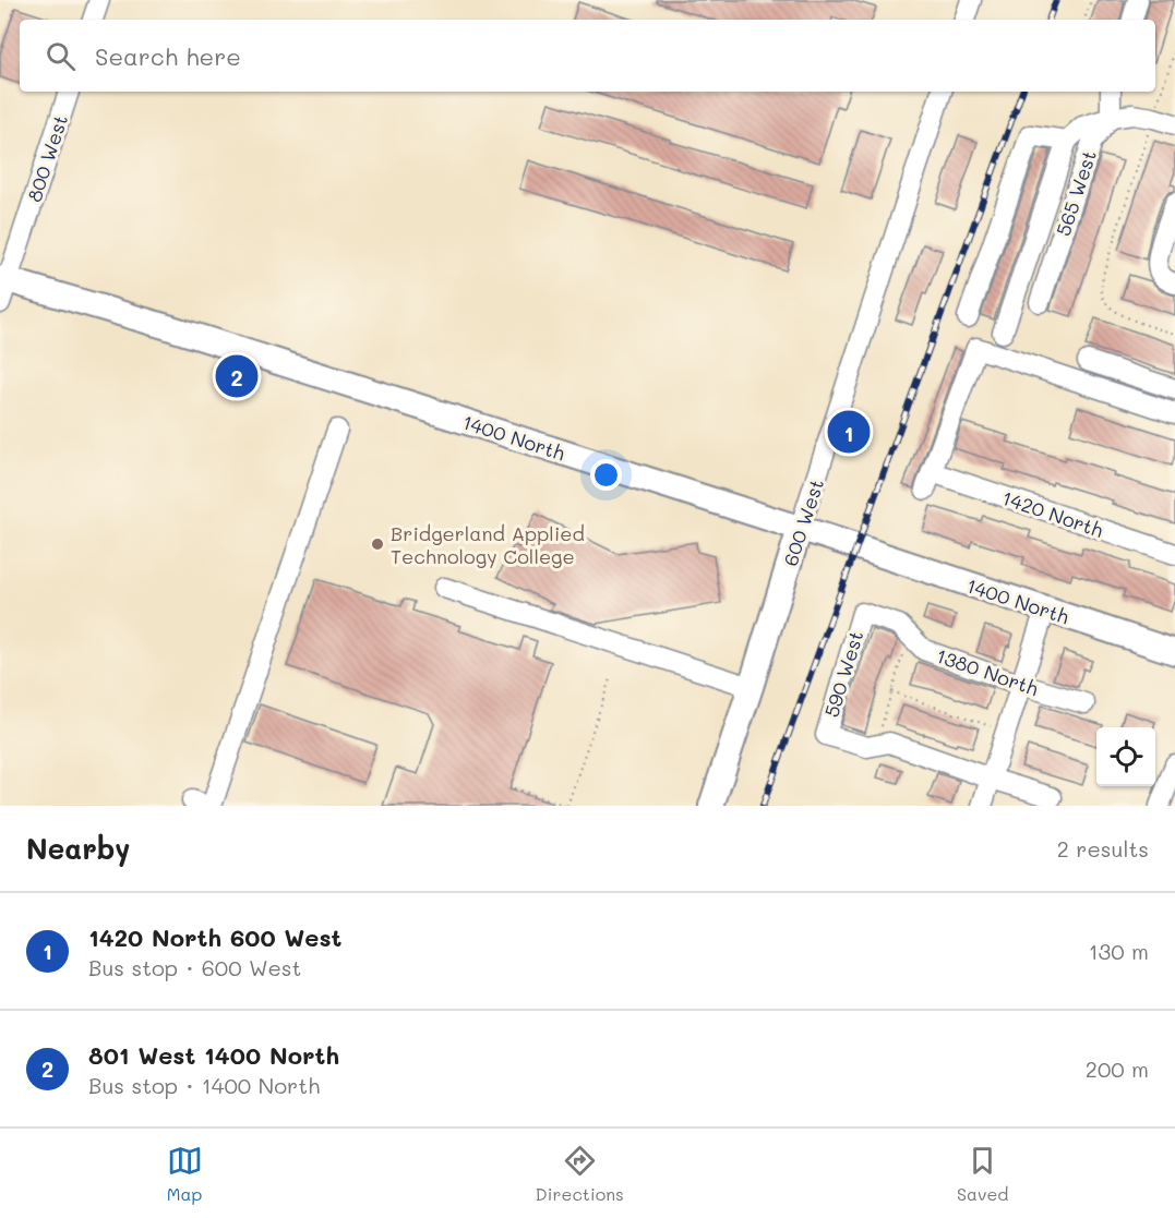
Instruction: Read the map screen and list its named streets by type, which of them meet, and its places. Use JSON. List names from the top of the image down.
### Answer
{
  "streets": {
    "main road": ["1400 North", "600 West"],
    "street": [
      "800 West",
      "565 West",
      "1420 North",
      "1380 North",
      "590 West"
    ]
  },
  "crossings": [
    ["800 West", "1400 North"],
    ["1400 North", "600 West"],
    ["1380 North", "590 West"]
  ],
  "places": ["Bridgerland Applied Technology College"],
  "page": {
    "search": "Search here",
    "pins": ["2", "1"],
    "heading": ["Nearby", "2 results"],
    "list": [
      {
        "mark": "1",
        "name": "1420 North 600 West",
        "note": "Bus stop · 600 West",
        "value": "130 m"
      },
      {
        "mark": "2",
        "name": "801 West 1400 North",
        "note": "Bus stop · 1400 North",
        "value": "200 m"
      }
    ],
    "nav": ["Map", "Directions", "Saved"]
  }
}
